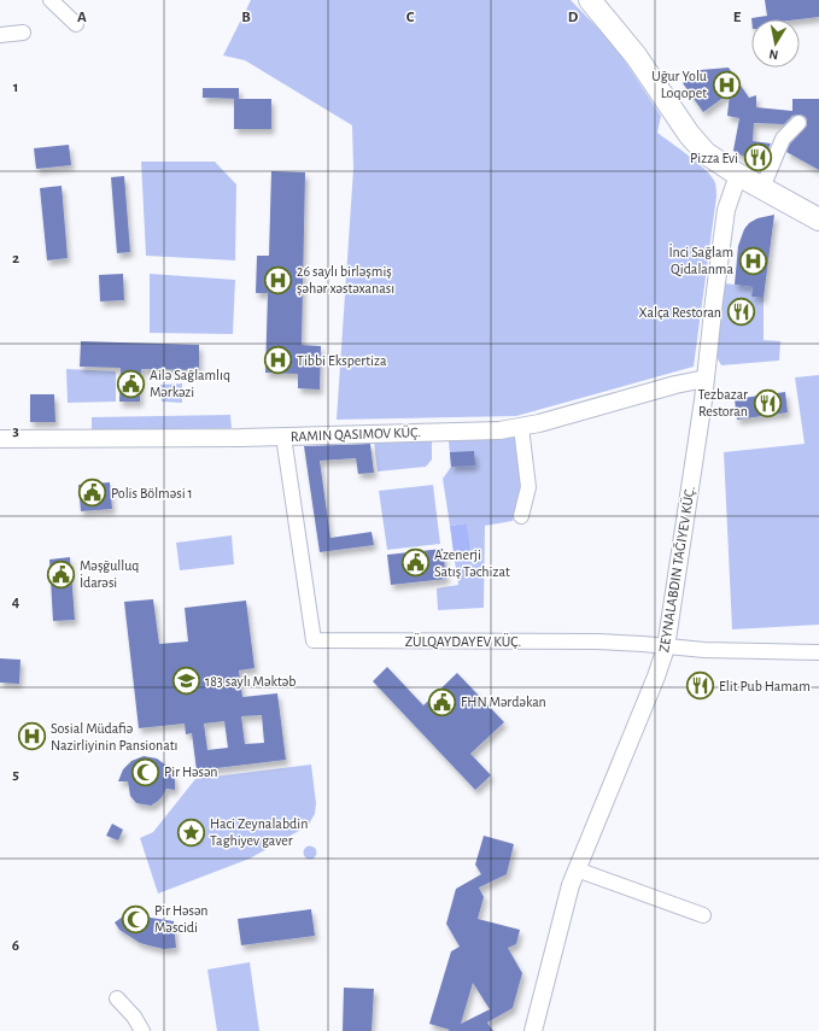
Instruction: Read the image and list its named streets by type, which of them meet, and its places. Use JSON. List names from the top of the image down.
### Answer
{
  "streets": {
    "street": ["ZÜLQAYDAYEV KÜÇ."]
  },
  "places": {
    "hospital": [
      "Uğur Yolu Loqopet",
      "İnci Sağlam Qidalanma",
      "26 saylı birləşmiş şəhər xəstəxanası",
      "Tibbi Ekspertiza",
      "Sosial Müdafiə Nazirliyinin Pansionatı"
    ],
    "restaurant": [
      "Pizza Evi",
      "Xalça Restoran",
      "Tezbazar Restoran",
      "Elit Pub Hamam"
    ],
    "public building": [
      "Ailə Sağlamlıq Mərkəzi",
      "Polis Bölməsi 1",
      "Azenerji Satış Təchizat",
      "Məşğulluq İdarəsi",
      "FHN Mərdəkan"
    ],
    "school or university": ["183 saylı Məktəb"],
    "mosque": ["Pir Həsən", "Pir Həsən Məscidi"],
    "place": ["Haci Zeynalabdin Taghiyev gaver"]
  },
  "north": "bottom",
  "grid": {
    "columns": [
      "A",
      "B",
      "C",
      "D",
      "E"
    ],
    "rows": [
      "1",
      "2",
      "3",
      "4",
      "5",
      "6"
    ]
  }
}
